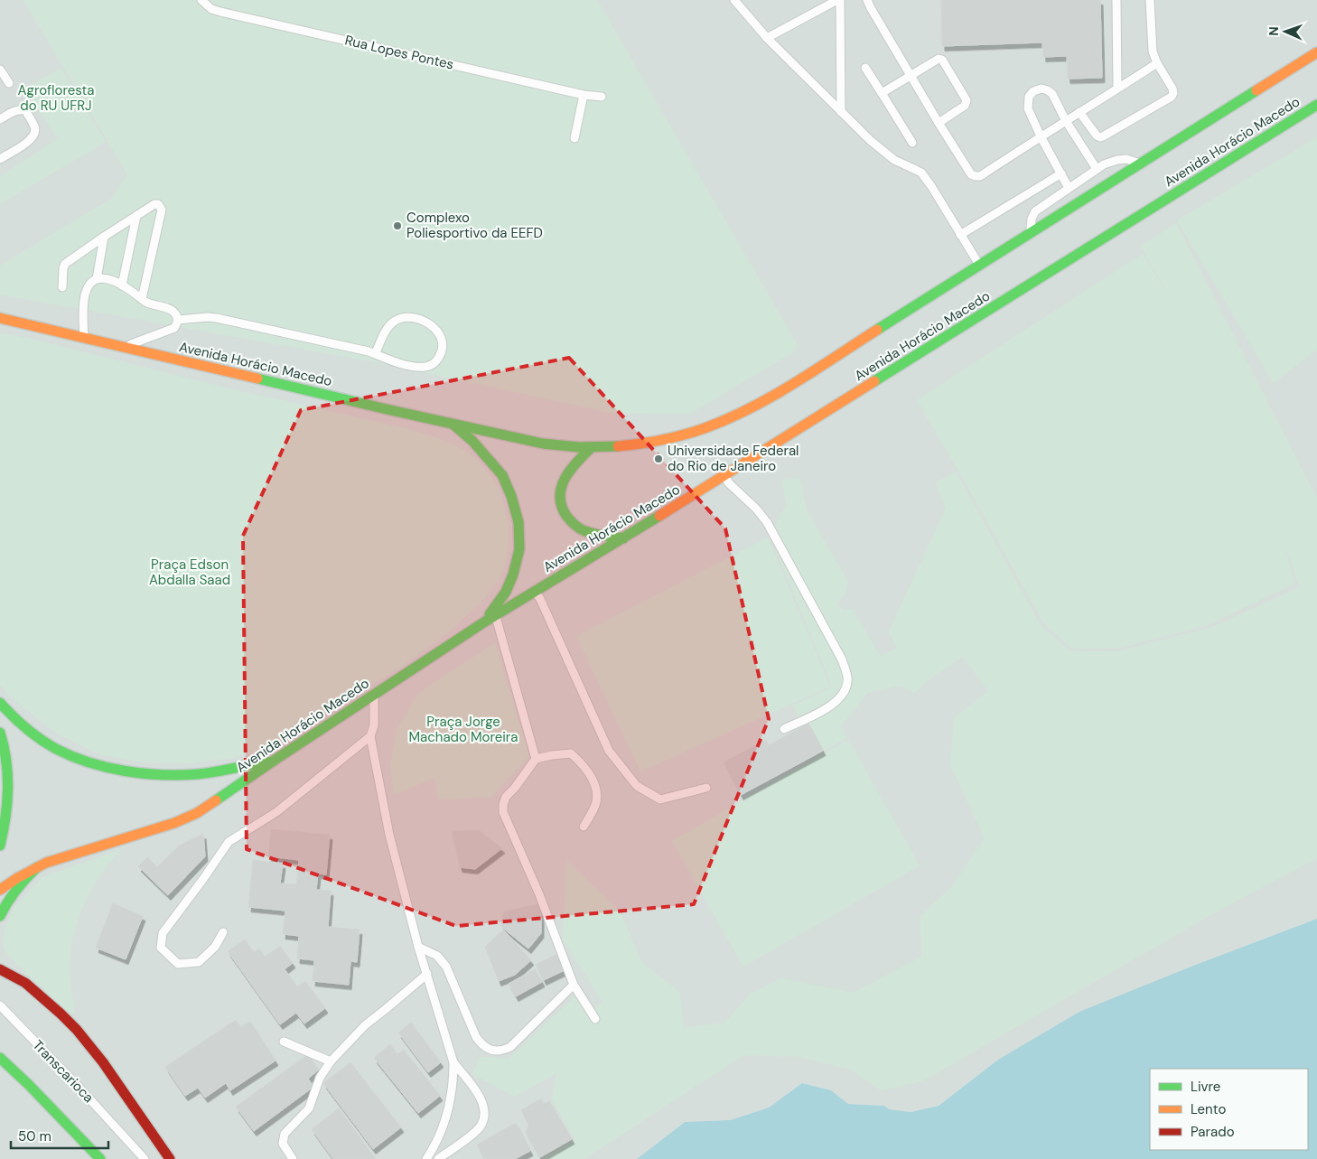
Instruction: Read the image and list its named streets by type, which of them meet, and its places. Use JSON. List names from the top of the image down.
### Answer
{
  "streets": {
    "main road": ["Avenida Horácio Macedo"],
    "lane": ["Rua Lopes Pontes", "Transcarioca"]
  },
  "parks": ["Agrofloresta do RU UFRJ", "Praça Edson Abdalla Saad", "Praça Jorge Machado Moreira"],
  "places": ["Complexo Poliesportivo da EEFD", "Universidade Federal do Rio de Janeiro"],
  "legend": ["Livre", "Lento", "Parado"],
  "scale_bar": "50 m",
  "north": "left"
}
